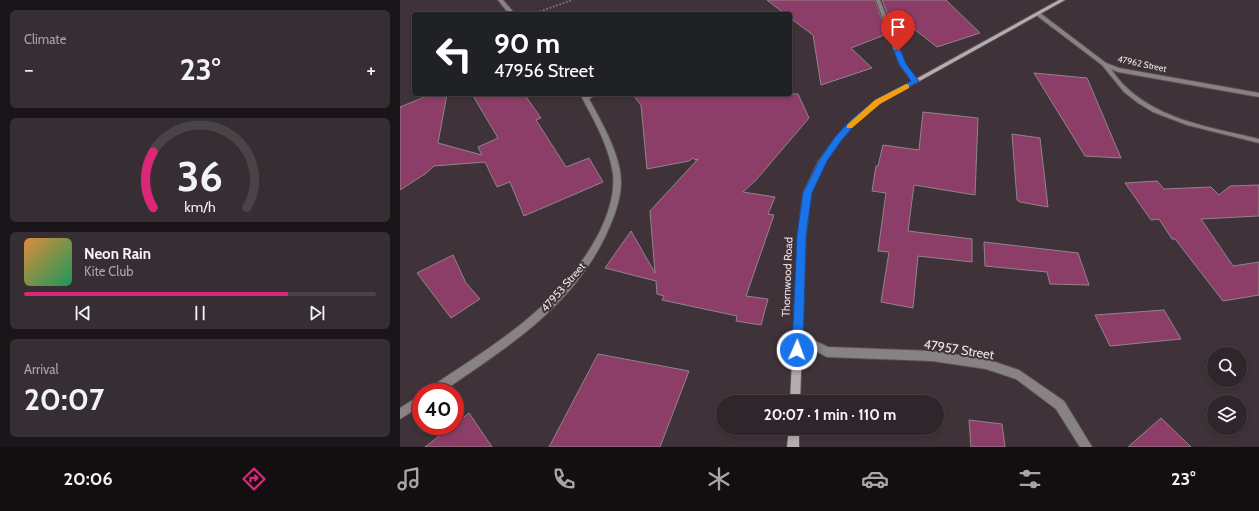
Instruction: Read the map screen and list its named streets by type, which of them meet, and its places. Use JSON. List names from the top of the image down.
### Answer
{
  "streets": {
    "street": [
      "47962 Street",
      "Thornwood Road",
      "47953 Street",
      "47957 Street"
    ]
  },
  "crossings": [
    ["47962 Street", "Thornwood Road"],
    ["Thornwood Road", "47957 Street"]
  ],
  "page": {
    "tile": [
      "Climate",
      ["Arrival", "20:07"]
    ],
    "turn": ["90 m", "47956 Street"],
    "heat": ["−", "23°", "+"],
    "song": ["Neon Rain", "Kite Club"],
    "limit": "40",
    "trip": "20:07 · 1 min · 110 m",
    "tabs": ["20:06", "23°"],
    "gauge": ["36", "km/h"]
  }
}
